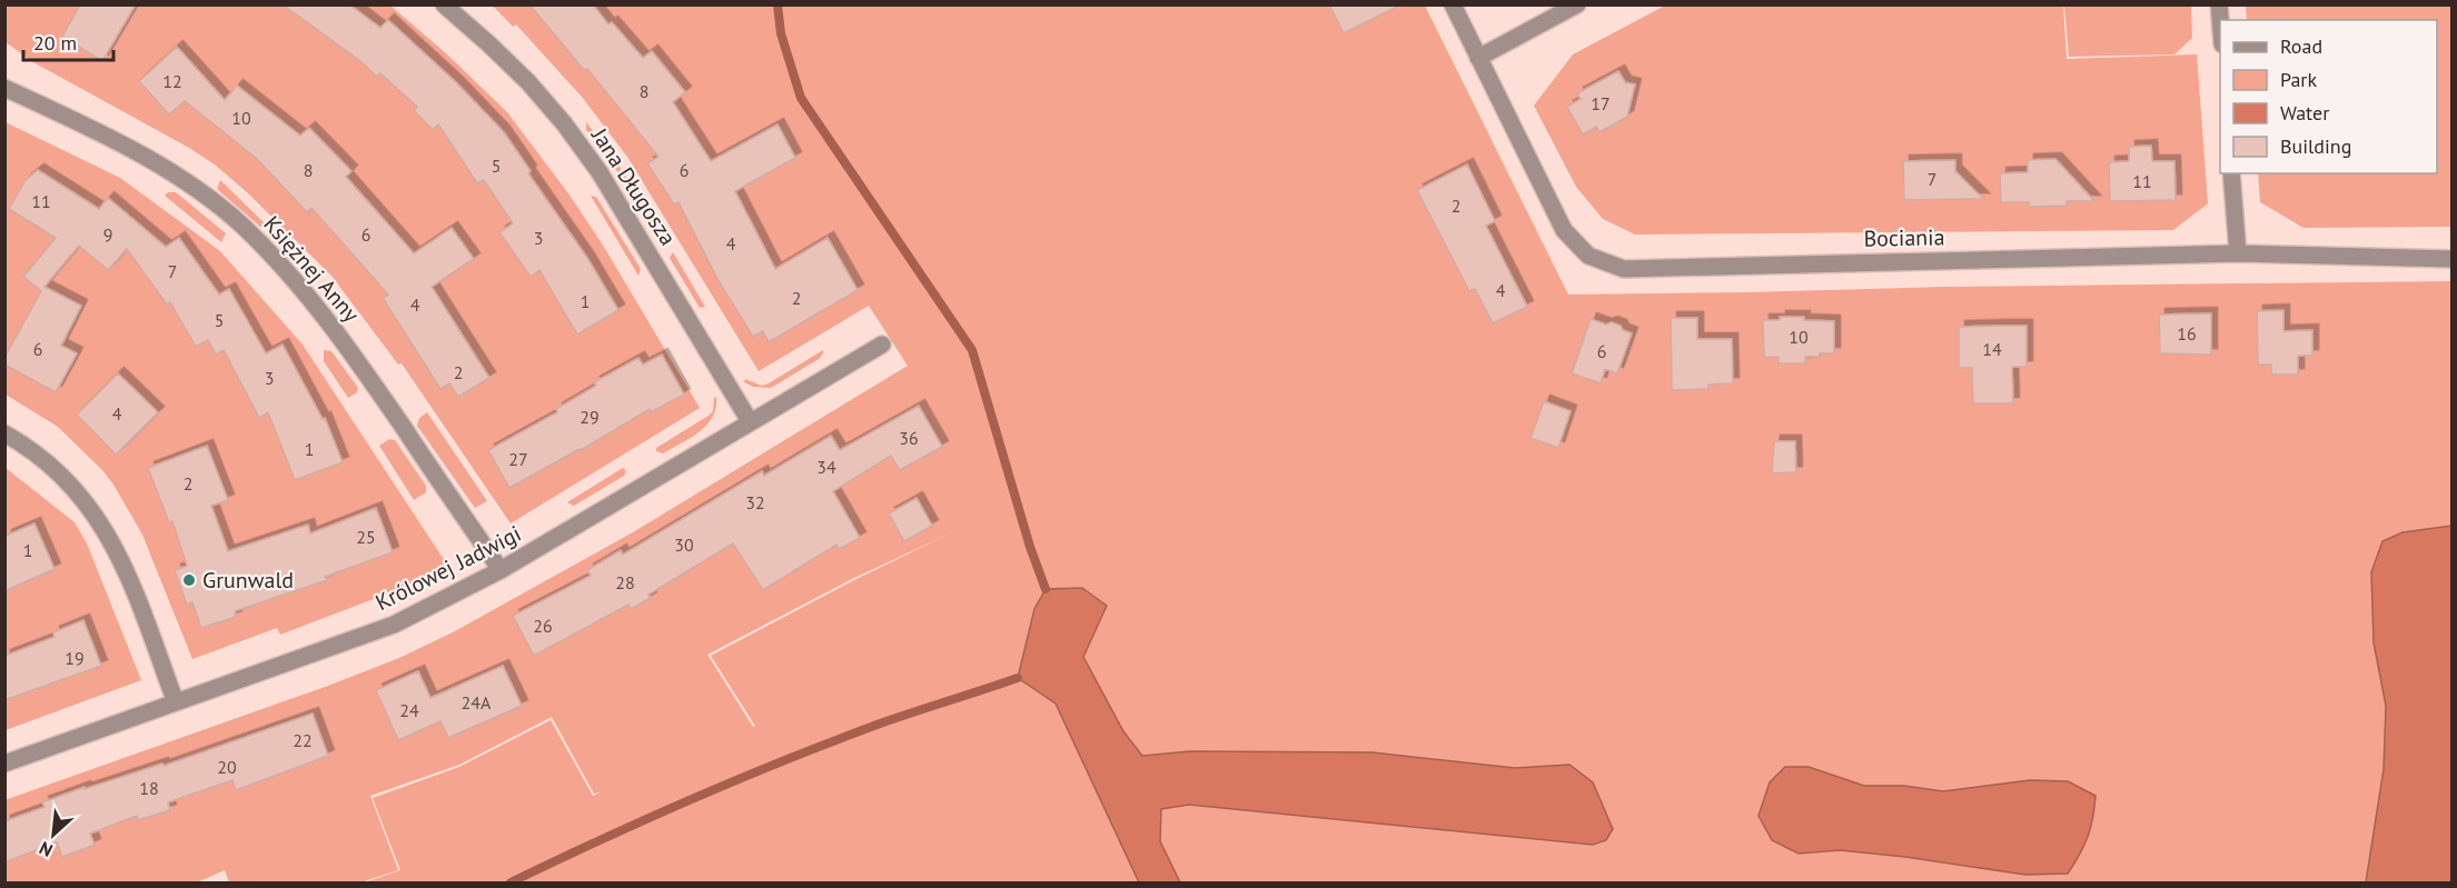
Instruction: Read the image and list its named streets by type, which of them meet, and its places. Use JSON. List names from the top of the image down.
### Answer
{
  "streets": {
    "street": [
      "Jana Długosza",
      "Bociania",
      "Księżnej Anny",
      "Królowej Jadwigi"
    ]
  },
  "crossings": [
    ["Jana Długosza", "Królowej Jadwigi"],
    ["Księżnej Anny", "Królowej Jadwigi"]
  ],
  "places": ["Grunwald"],
  "house_numbers": [
    "12",
    "8",
    "17",
    "10",
    "5",
    "8",
    "6",
    "7",
    "11",
    "11",
    "2",
    "9",
    "6",
    "3",
    "4",
    "7",
    "4",
    "2",
    "1",
    "4",
    "5",
    "16",
    "10",
    "6",
    "14",
    "6",
    "2",
    "3",
    "4",
    "29",
    "36",
    "1",
    "27",
    "34",
    "2",
    "32",
    "25",
    "30",
    "1",
    "28",
    "26",
    "19",
    "24A",
    "24",
    "22",
    "20",
    "18"
  ],
  "legend": [
    "Road",
    "Park",
    "Water",
    "Building"
  ],
  "scale_bar": "20 m",
  "north": "bottom left"
}
